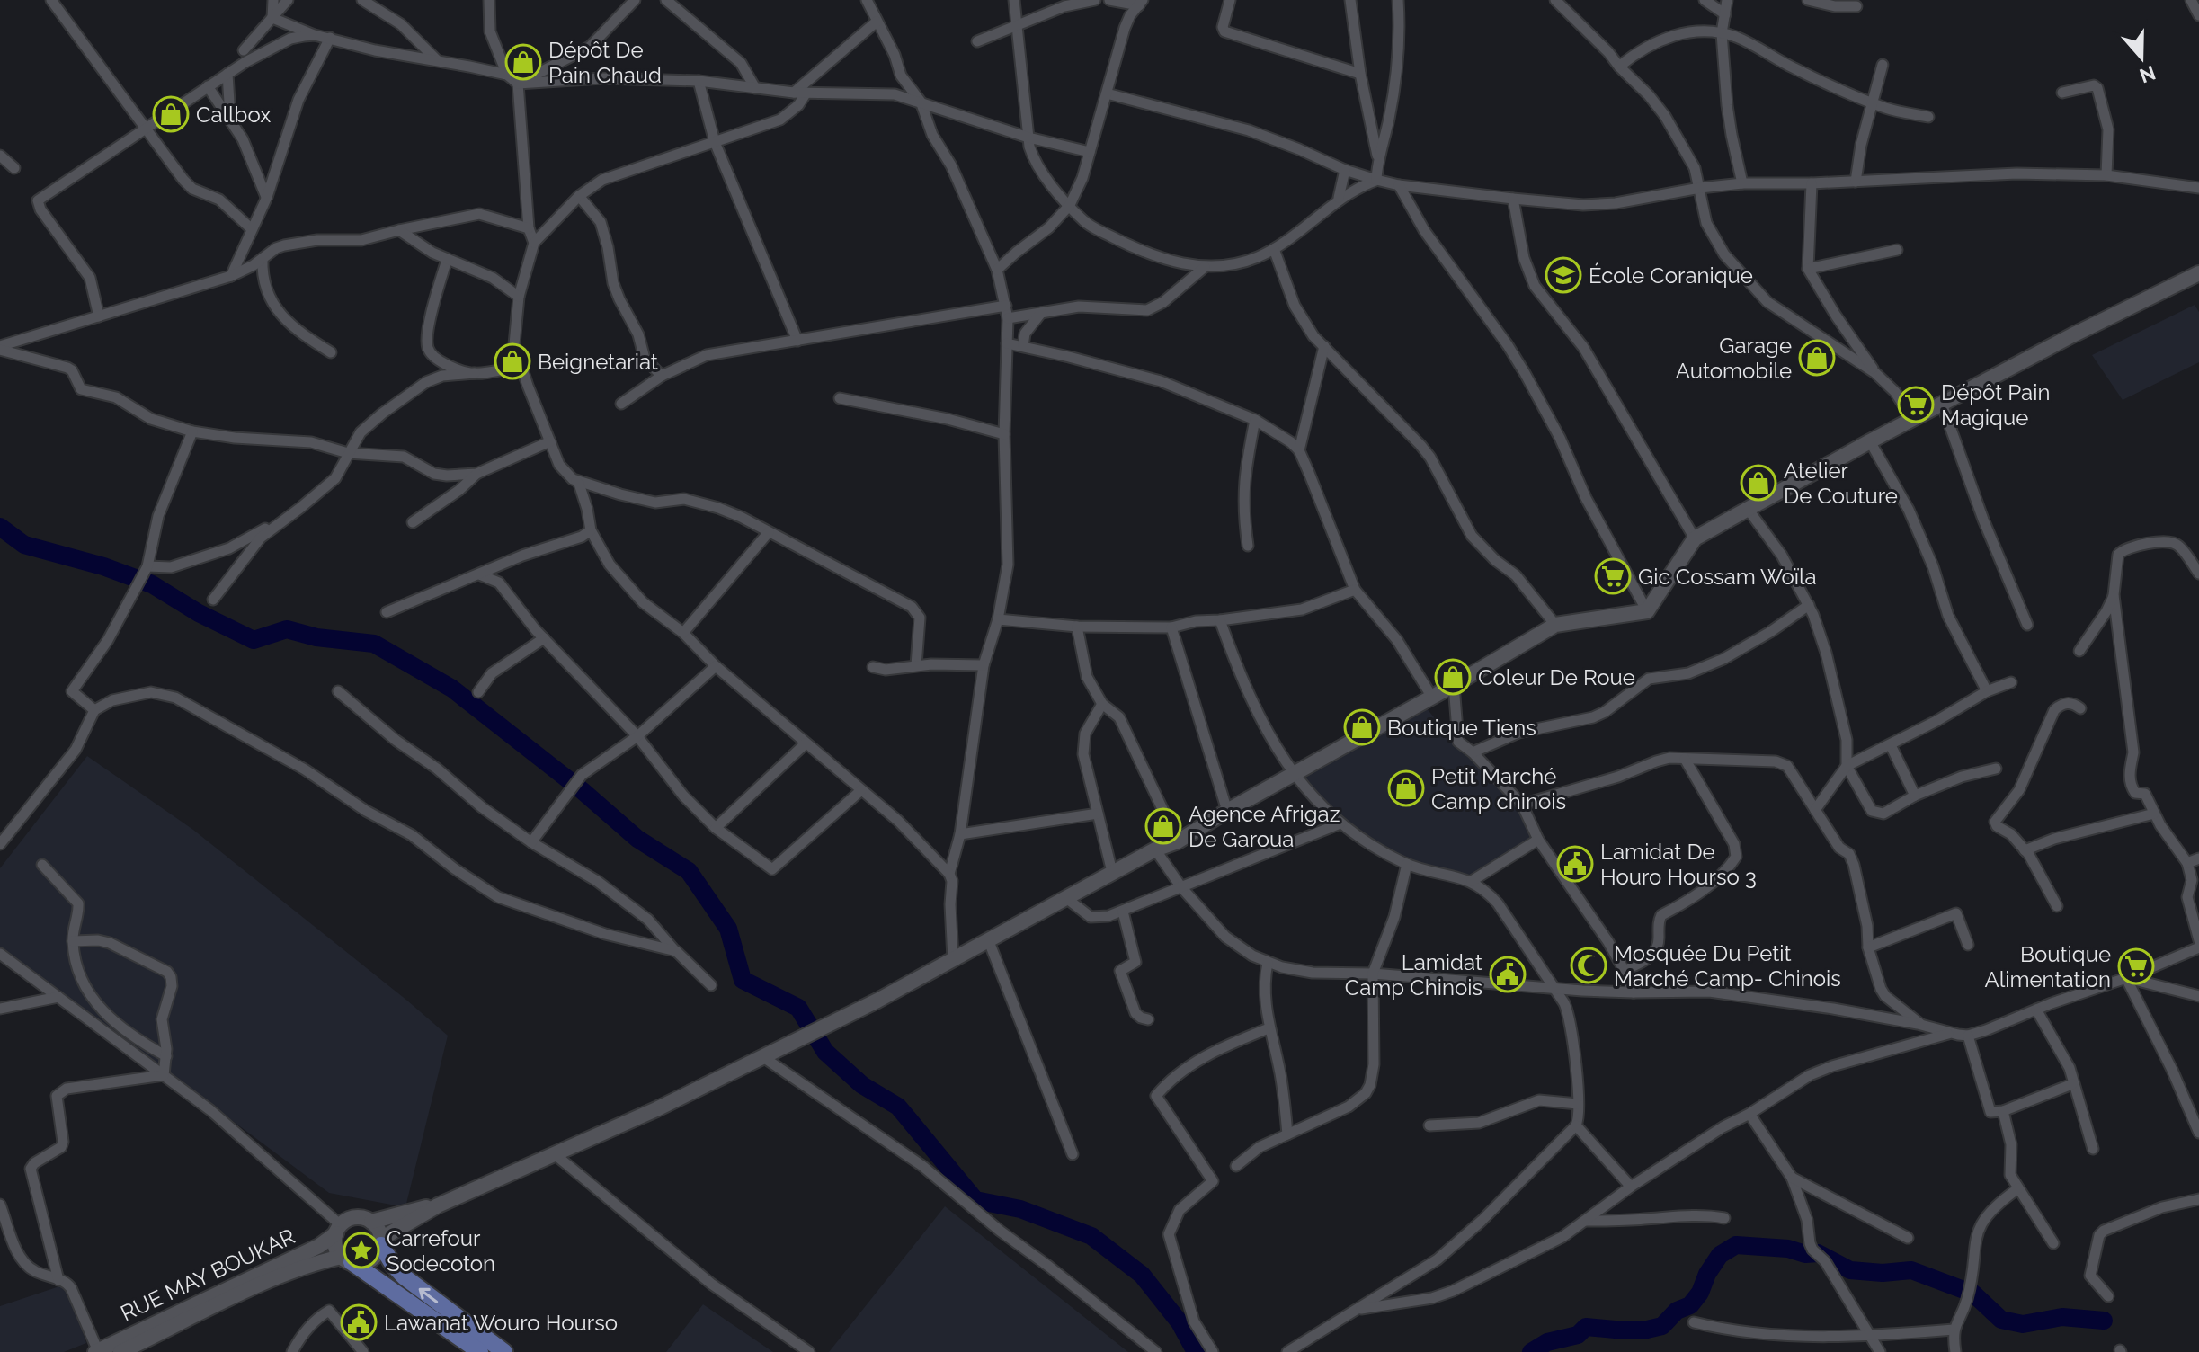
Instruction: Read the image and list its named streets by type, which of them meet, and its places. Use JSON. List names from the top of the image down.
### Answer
{
  "streets": {
    "main road": ["RUE MAY BOUKAR"]
  },
  "places": {
    "shop": [
      "Dépôt De Pain Chaud",
      "Callbox",
      "Garage Automobile",
      "Beignetariat",
      "Atelier De Couture",
      "Coleur De Roue",
      "Boutique Tiens",
      "Petit Marché Camp chinois",
      "Agence Afrigaz De Garoua"
    ],
    "school or university": ["École Coranique"],
    "supermarket": ["Dépôt Pain Magique", "Gic Cossam Woïla", "Boutique Alimentation"],
    "public building": ["Lamidat De Houro Hourso 3", "Lamidat Camp Chinois", "Lawanat Wouro Hourso"],
    "mosque": ["Mosquée Du Petit Marché Camp- Chinois"],
    "place": ["Carrefour Sodecoton"]
  },
  "north": "bottom"
}
